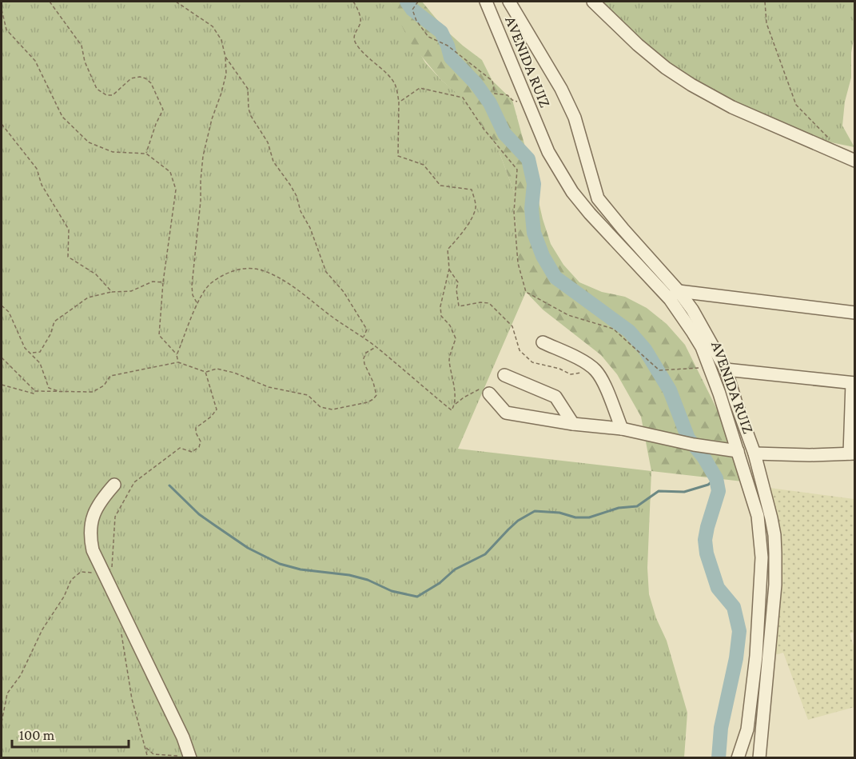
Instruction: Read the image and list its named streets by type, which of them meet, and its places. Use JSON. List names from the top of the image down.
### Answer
{
  "streets": {
    "street": ["AVENIDA RUIZ"]
  },
  "scale_bar": "100 m"
}
